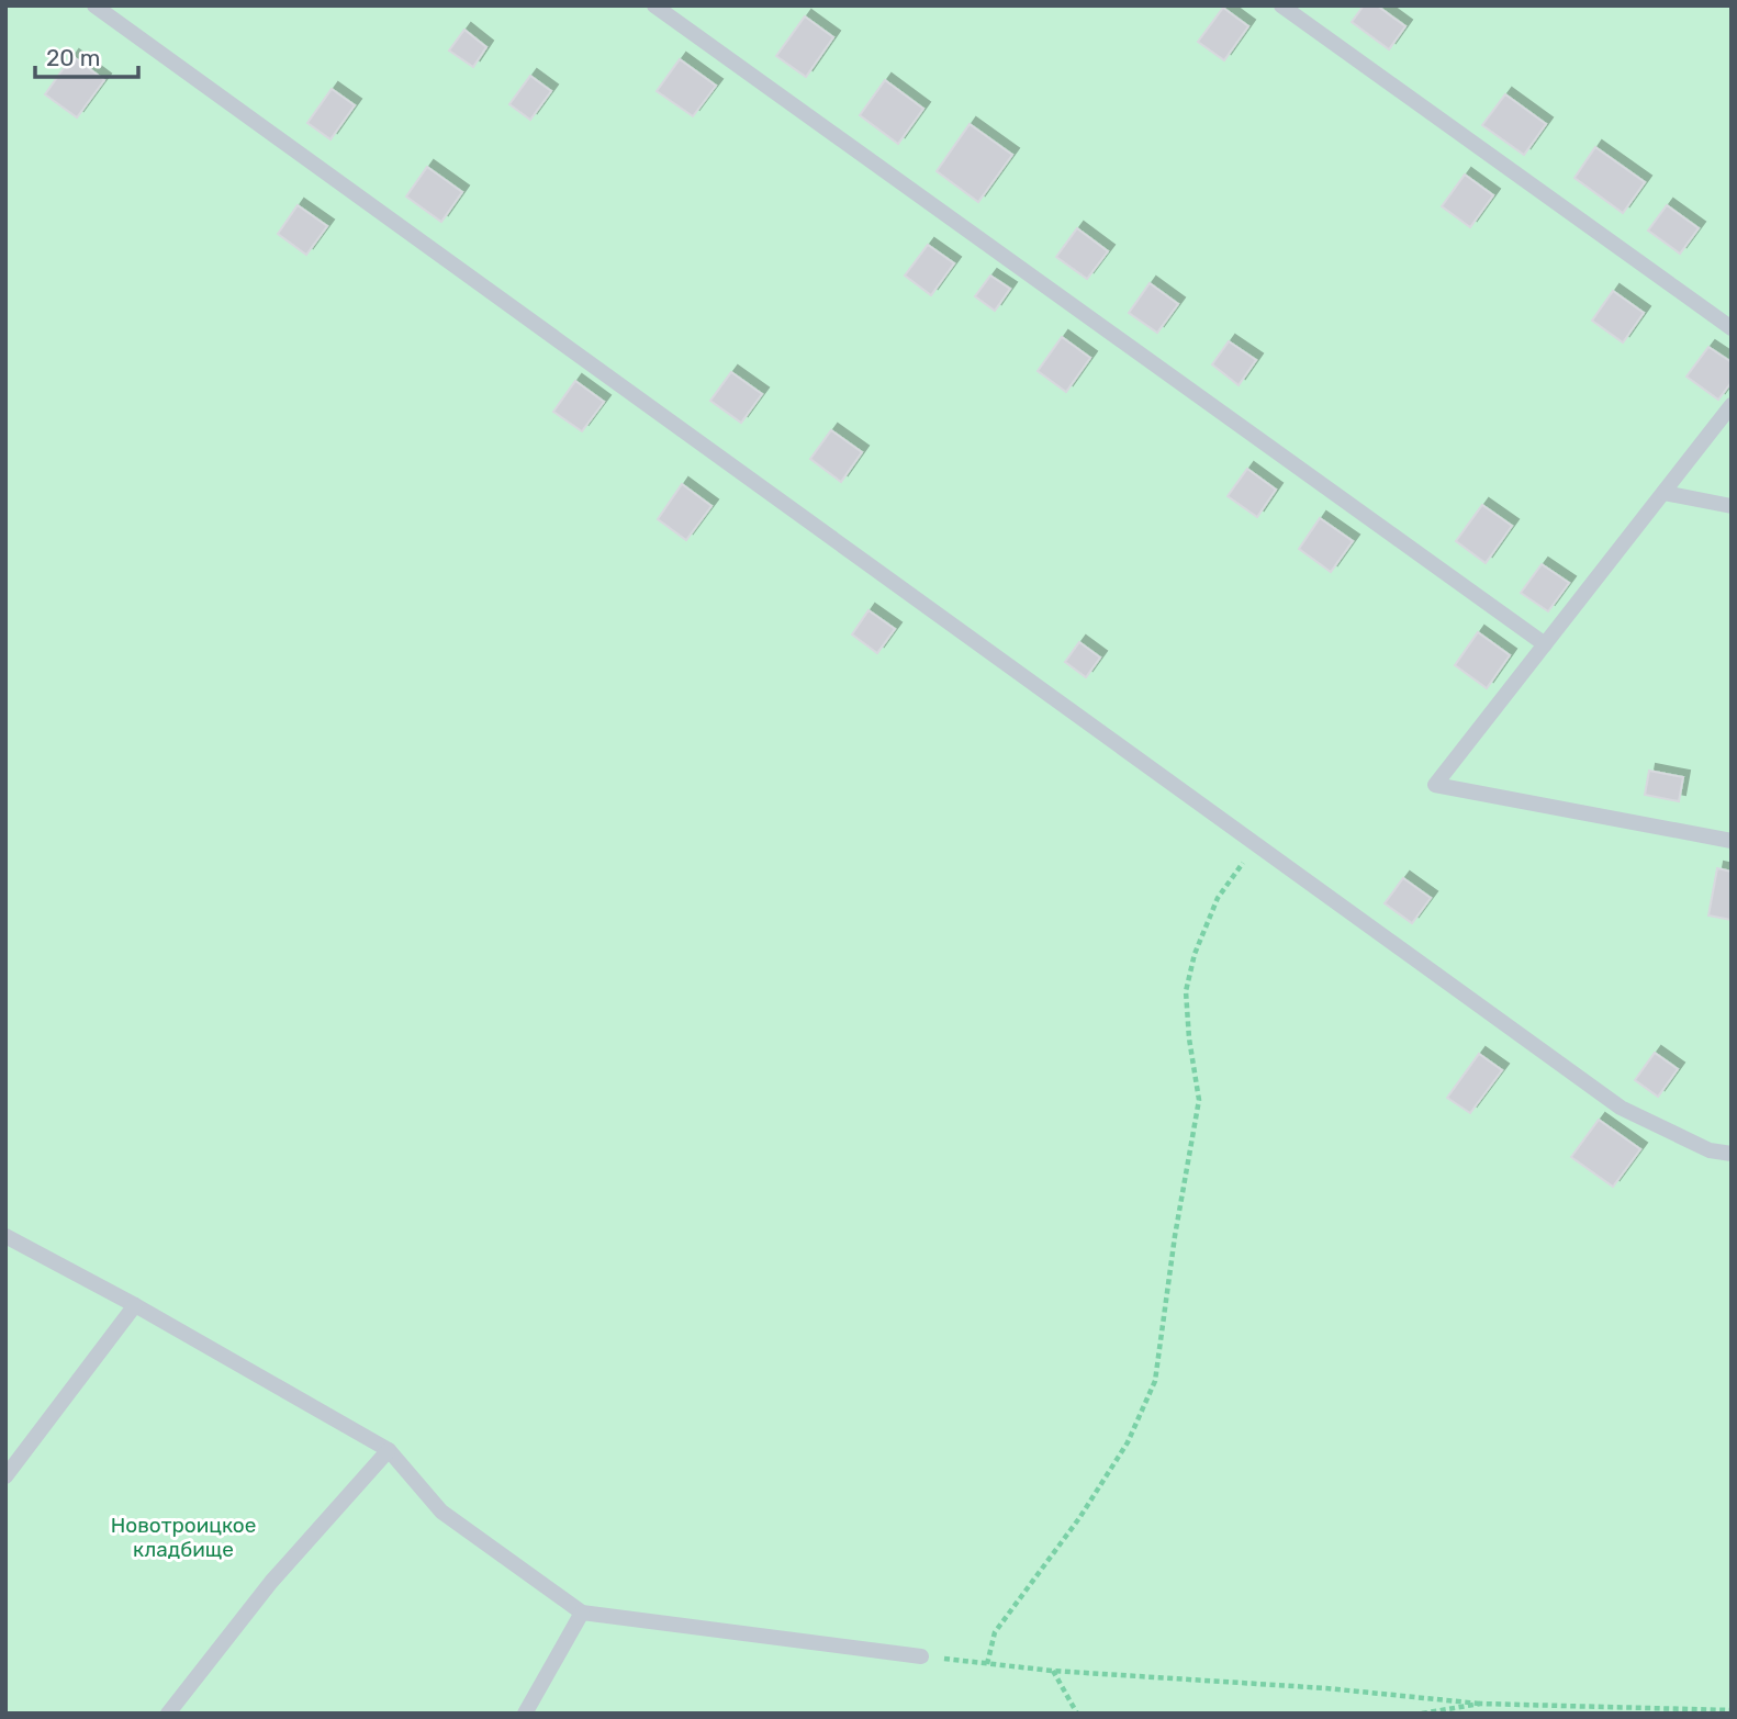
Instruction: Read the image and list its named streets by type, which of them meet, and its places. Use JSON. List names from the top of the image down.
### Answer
{
  "parks": ["Новотроицкое кладбище"],
  "scale_bar": "20 m"
}
